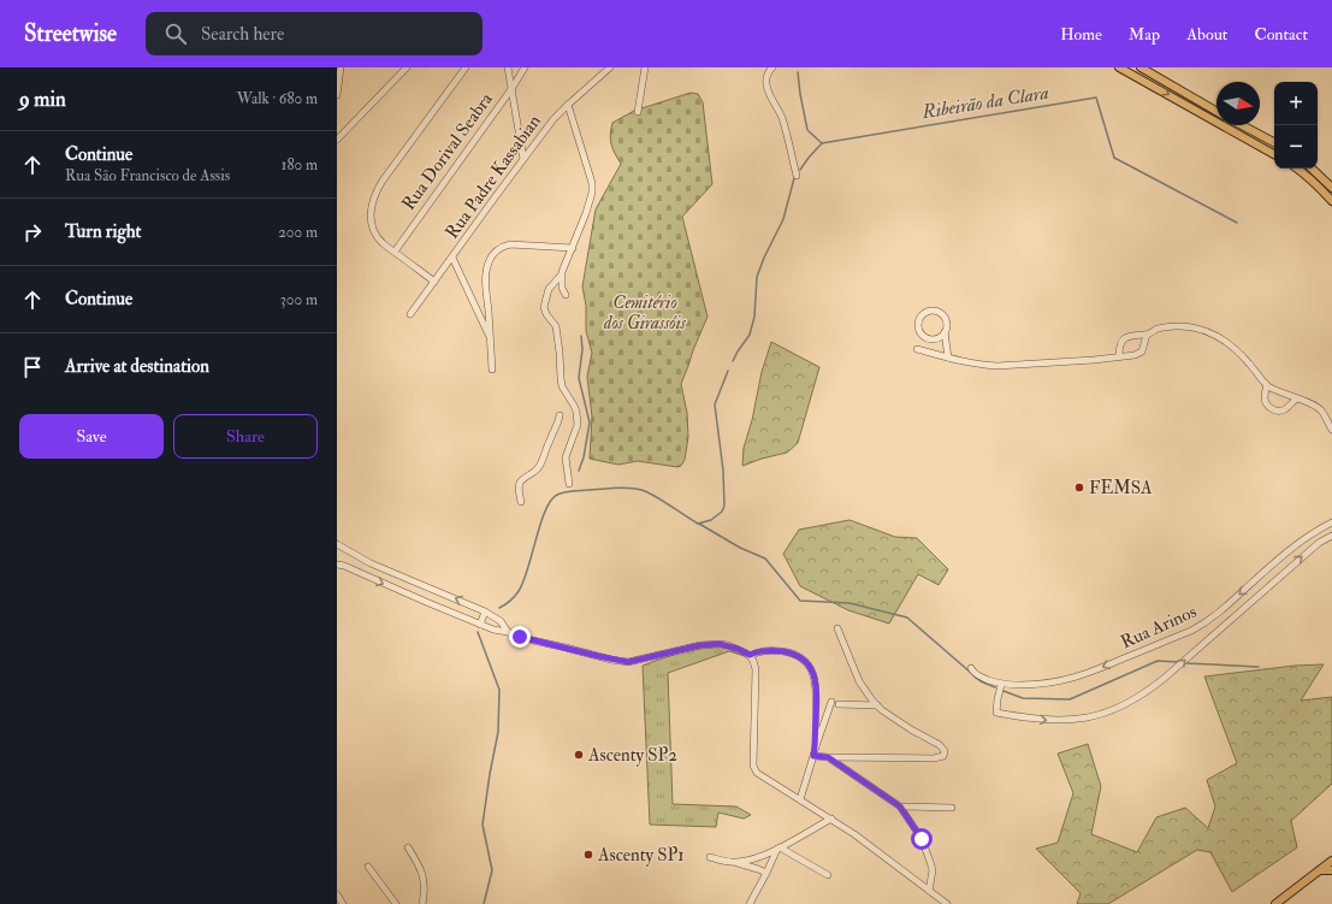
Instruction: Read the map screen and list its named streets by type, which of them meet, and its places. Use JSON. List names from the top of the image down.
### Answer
{
  "streets": {
    "street": ["Rua Dorival Seabra", "Rua Padre Kassabian", "Rua Arinos"]
  },
  "water": ["Ribeirão da Clara"],
  "parks": ["Cemitério dos Girassóis"],
  "places": ["FEMSA", "Ascenty SP2", "Ascenty SP1"],
  "north": "right",
  "page": {
    "header": "Streetwise",
    "search": "Search here",
    "nav": [
      "Home",
      "Map",
      "About",
      "Contact"
    ],
    "heading": ["9 min", "Walk · 680 m"],
    "map_buttons": ["+", "−"],
    "list": [
      ["Continue", "Rua São Francisco de Assis", "180 m"],
      ["Turn right", "200 m"],
      ["Continue", "300 m"],
      "Arrive at destination"
    ],
    "buttons": ["Save", "Share"]
  }
}
